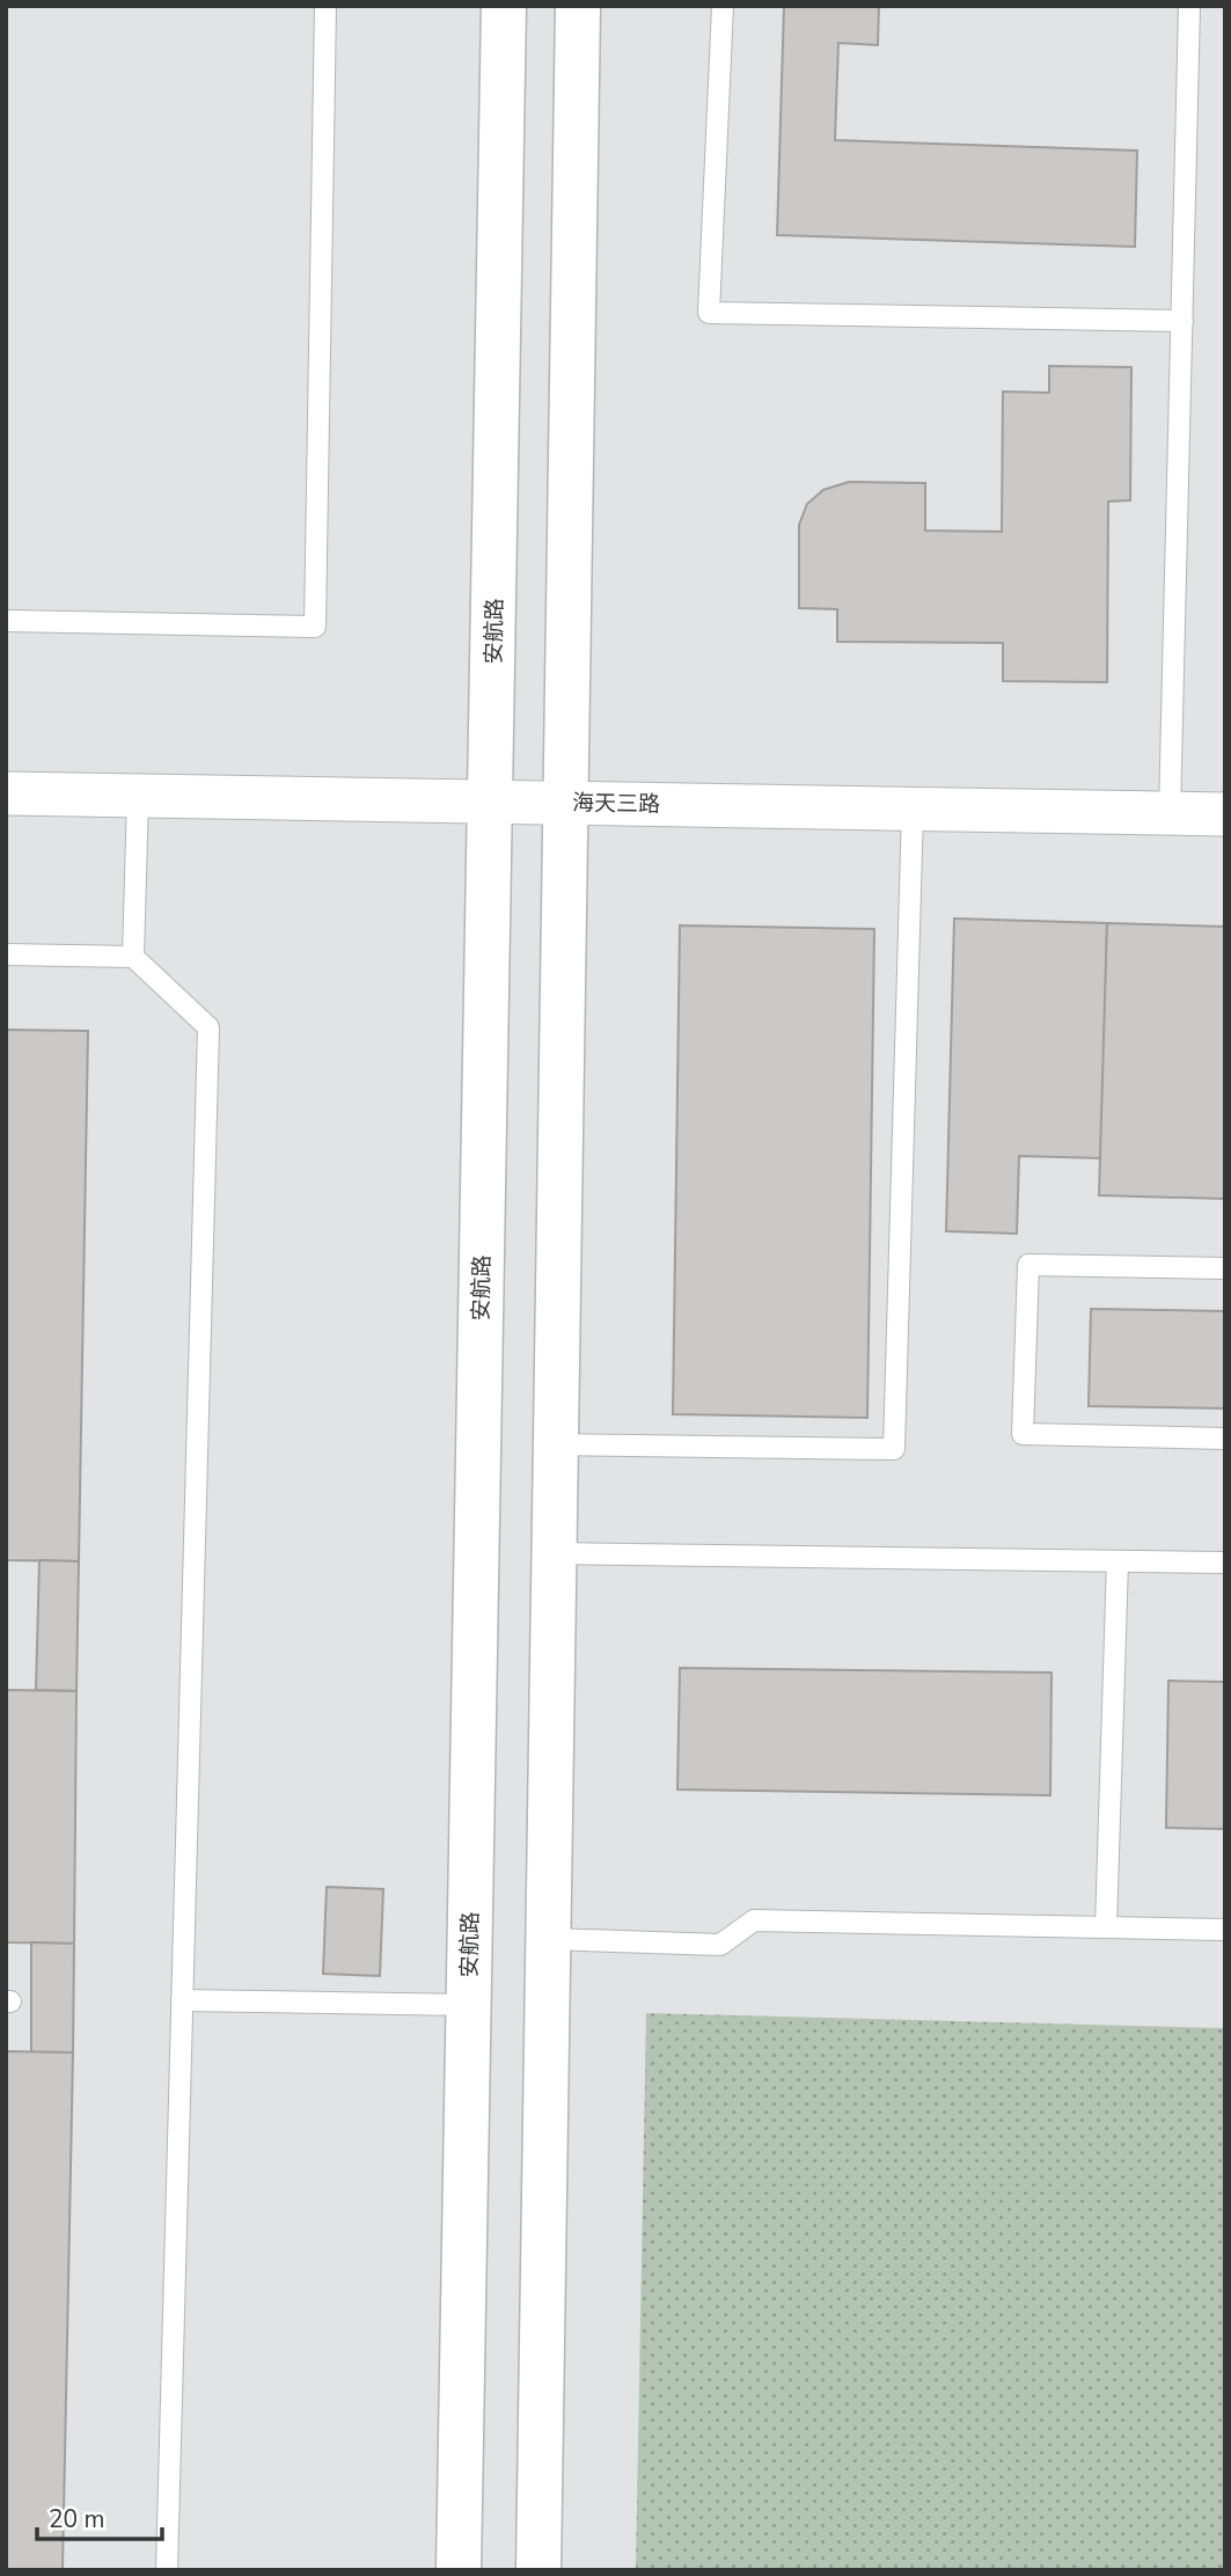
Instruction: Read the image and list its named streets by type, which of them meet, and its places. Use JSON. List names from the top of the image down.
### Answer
{
  "streets": {
    "street": ["安航路", "海天三路"]
  },
  "crossings": [
    ["安航路", "海天三路"]
  ],
  "scale_bar": "20 m"
}
